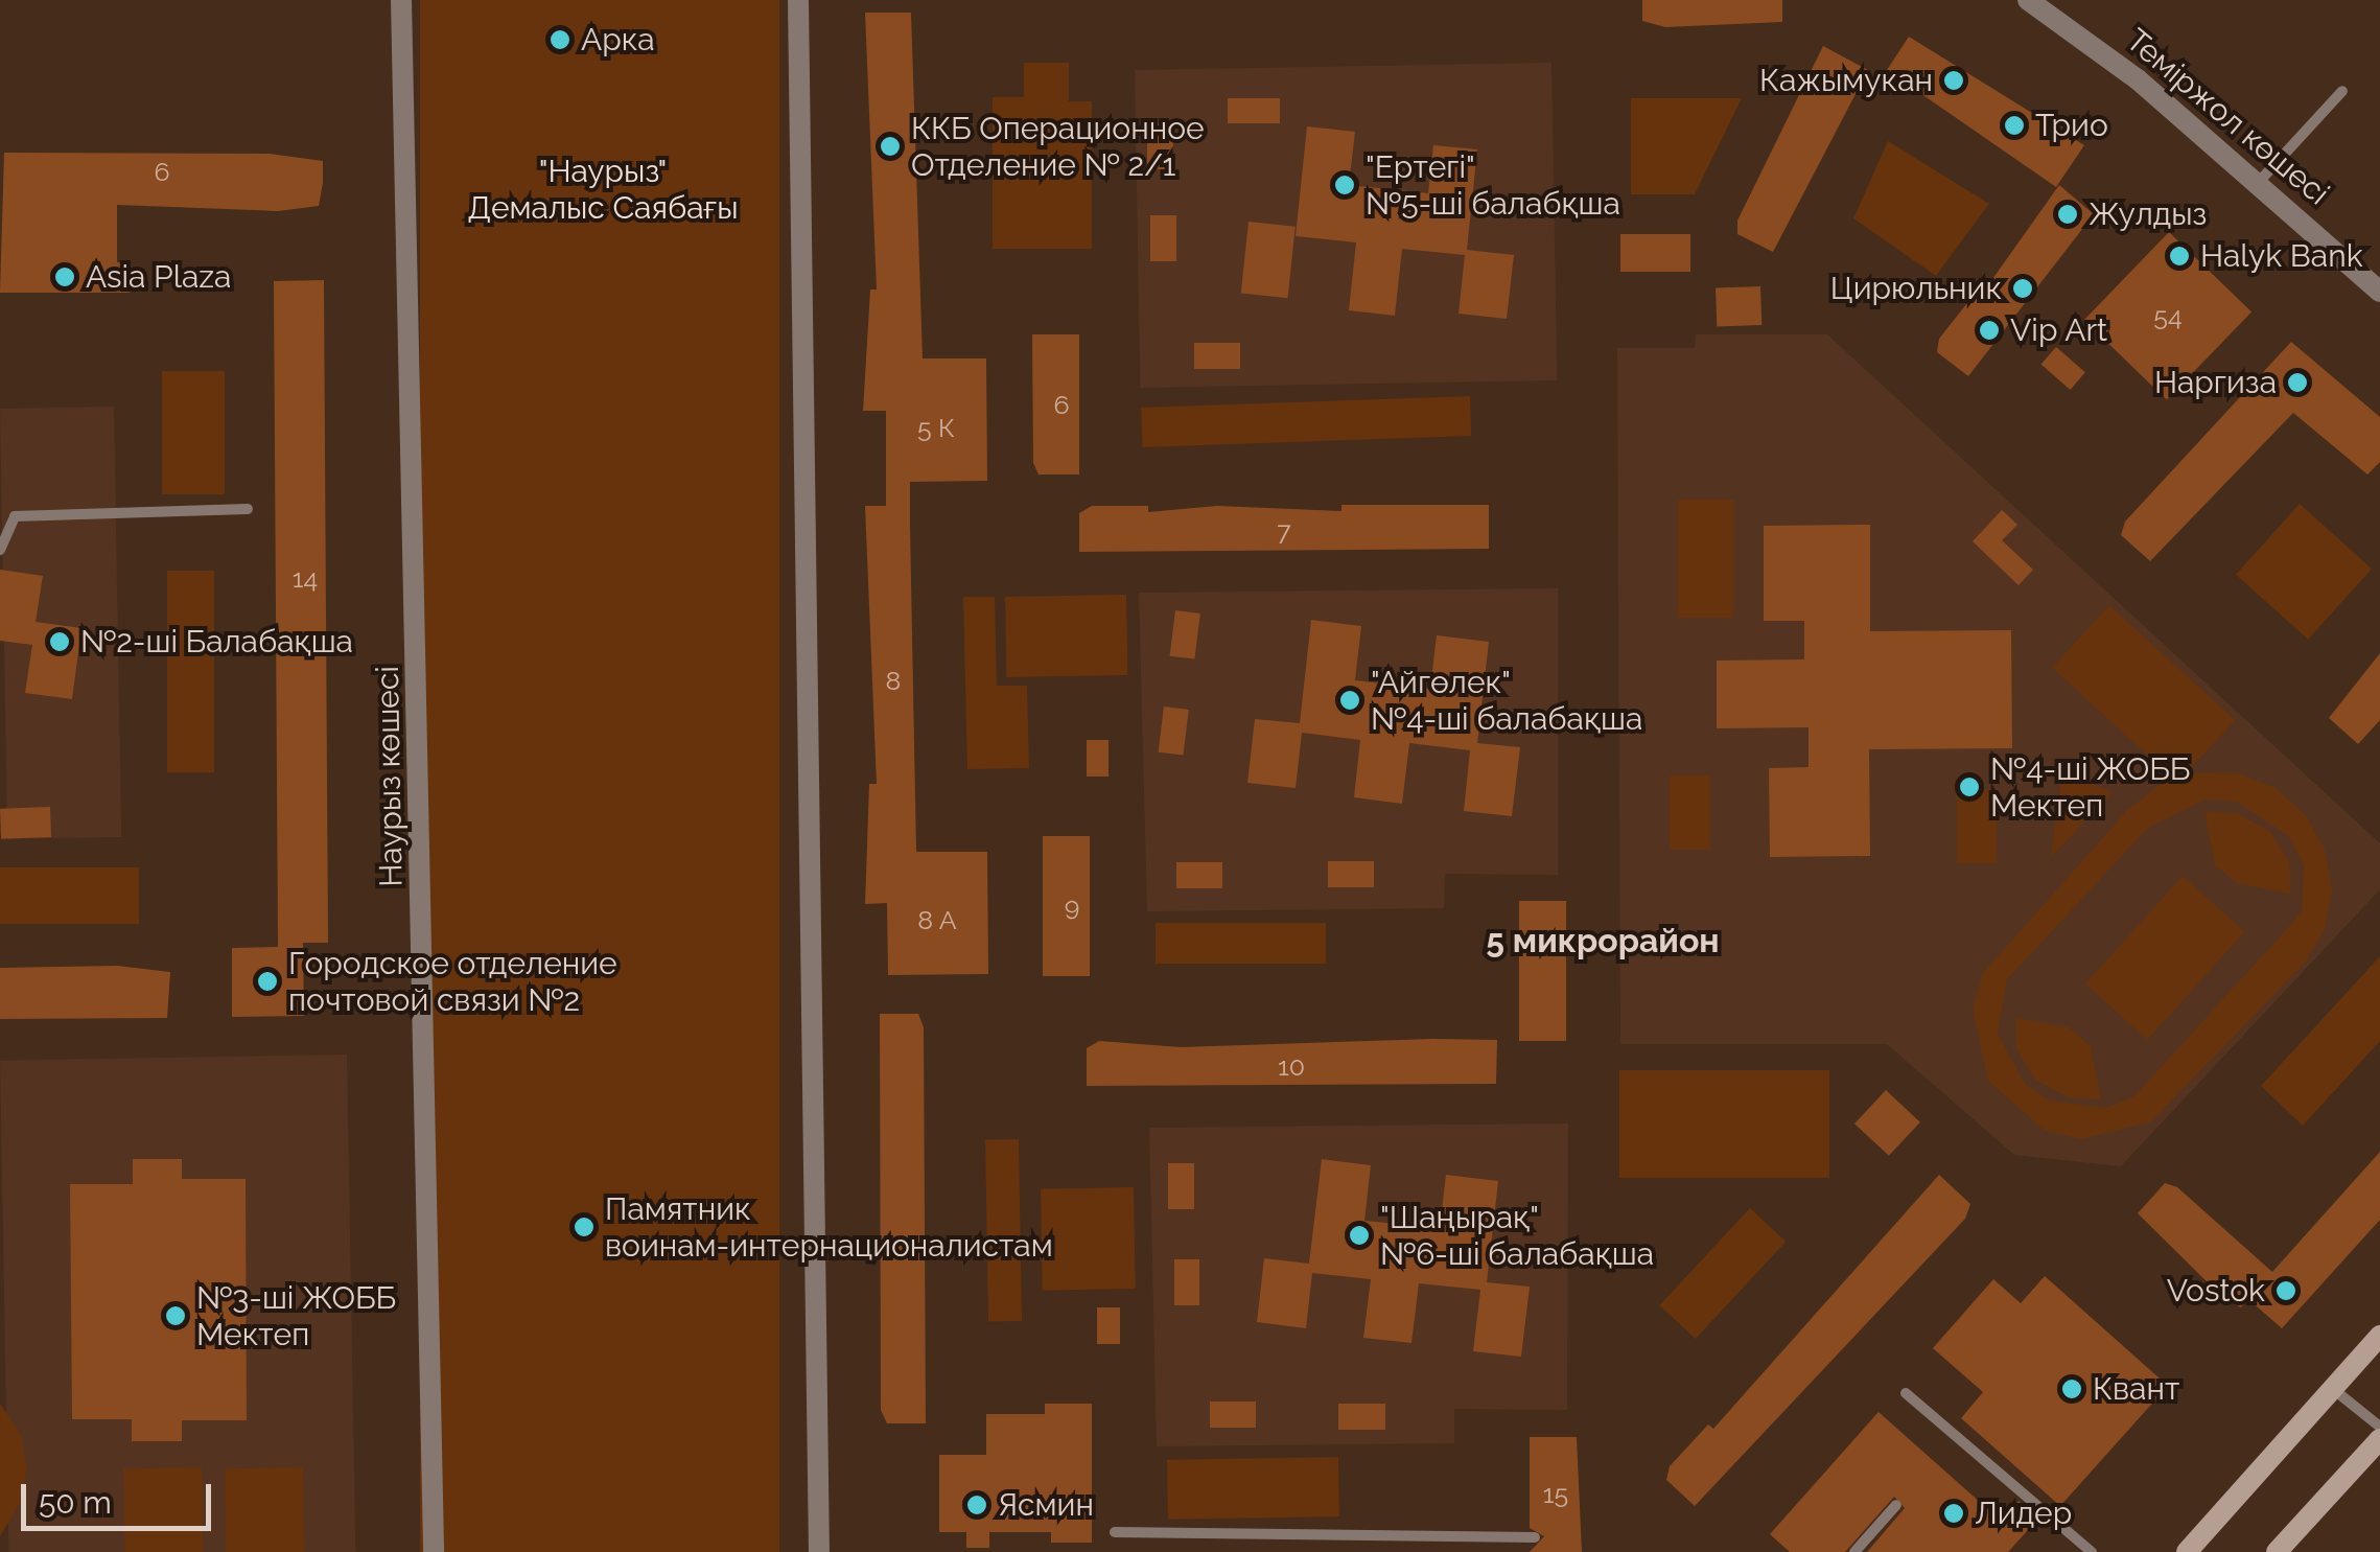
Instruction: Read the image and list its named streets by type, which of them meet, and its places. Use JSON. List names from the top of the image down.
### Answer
{
  "streets": {
    "street": ["Теміржол көшесі", "Наурыз көшесі"]
  },
  "districts": ["5 микрорайон"],
  "parks": ["\"Наурыз\" Демалыс Саябағы"],
  "places": [
    "Арка",
    "Кажымукан",
    "Трио",
    "ККБ Операционное Отделение № 2/1",
    "\"Ертегі\" №5-ші балабқша",
    "Жулдыз",
    "Halyk Bank",
    "Asia Plaza",
    "Цирюльник",
    "Vip Art",
    "Наргиза",
    "№2-ші Балабақша",
    "\"Айгөлек\" №4-ші балабақша",
    "№4-ші ЖОББ Мектеп",
    "Городское отделение почтовой связи №2",
    "Памятник воинам-интернационалистам",
    "\"Шаңырақ\" №6-ші балабақша",
    "Vostok",
    "№3-ші ЖОББ Мектеп",
    "Квант",
    "Ясмин",
    "Лидер"
  ],
  "house_numbers": [
    "6",
    "54",
    "6",
    "5 К",
    "7",
    "14",
    "8",
    "9",
    "8 А",
    "10",
    "15"
  ],
  "scale_bar": "50 m"
}
